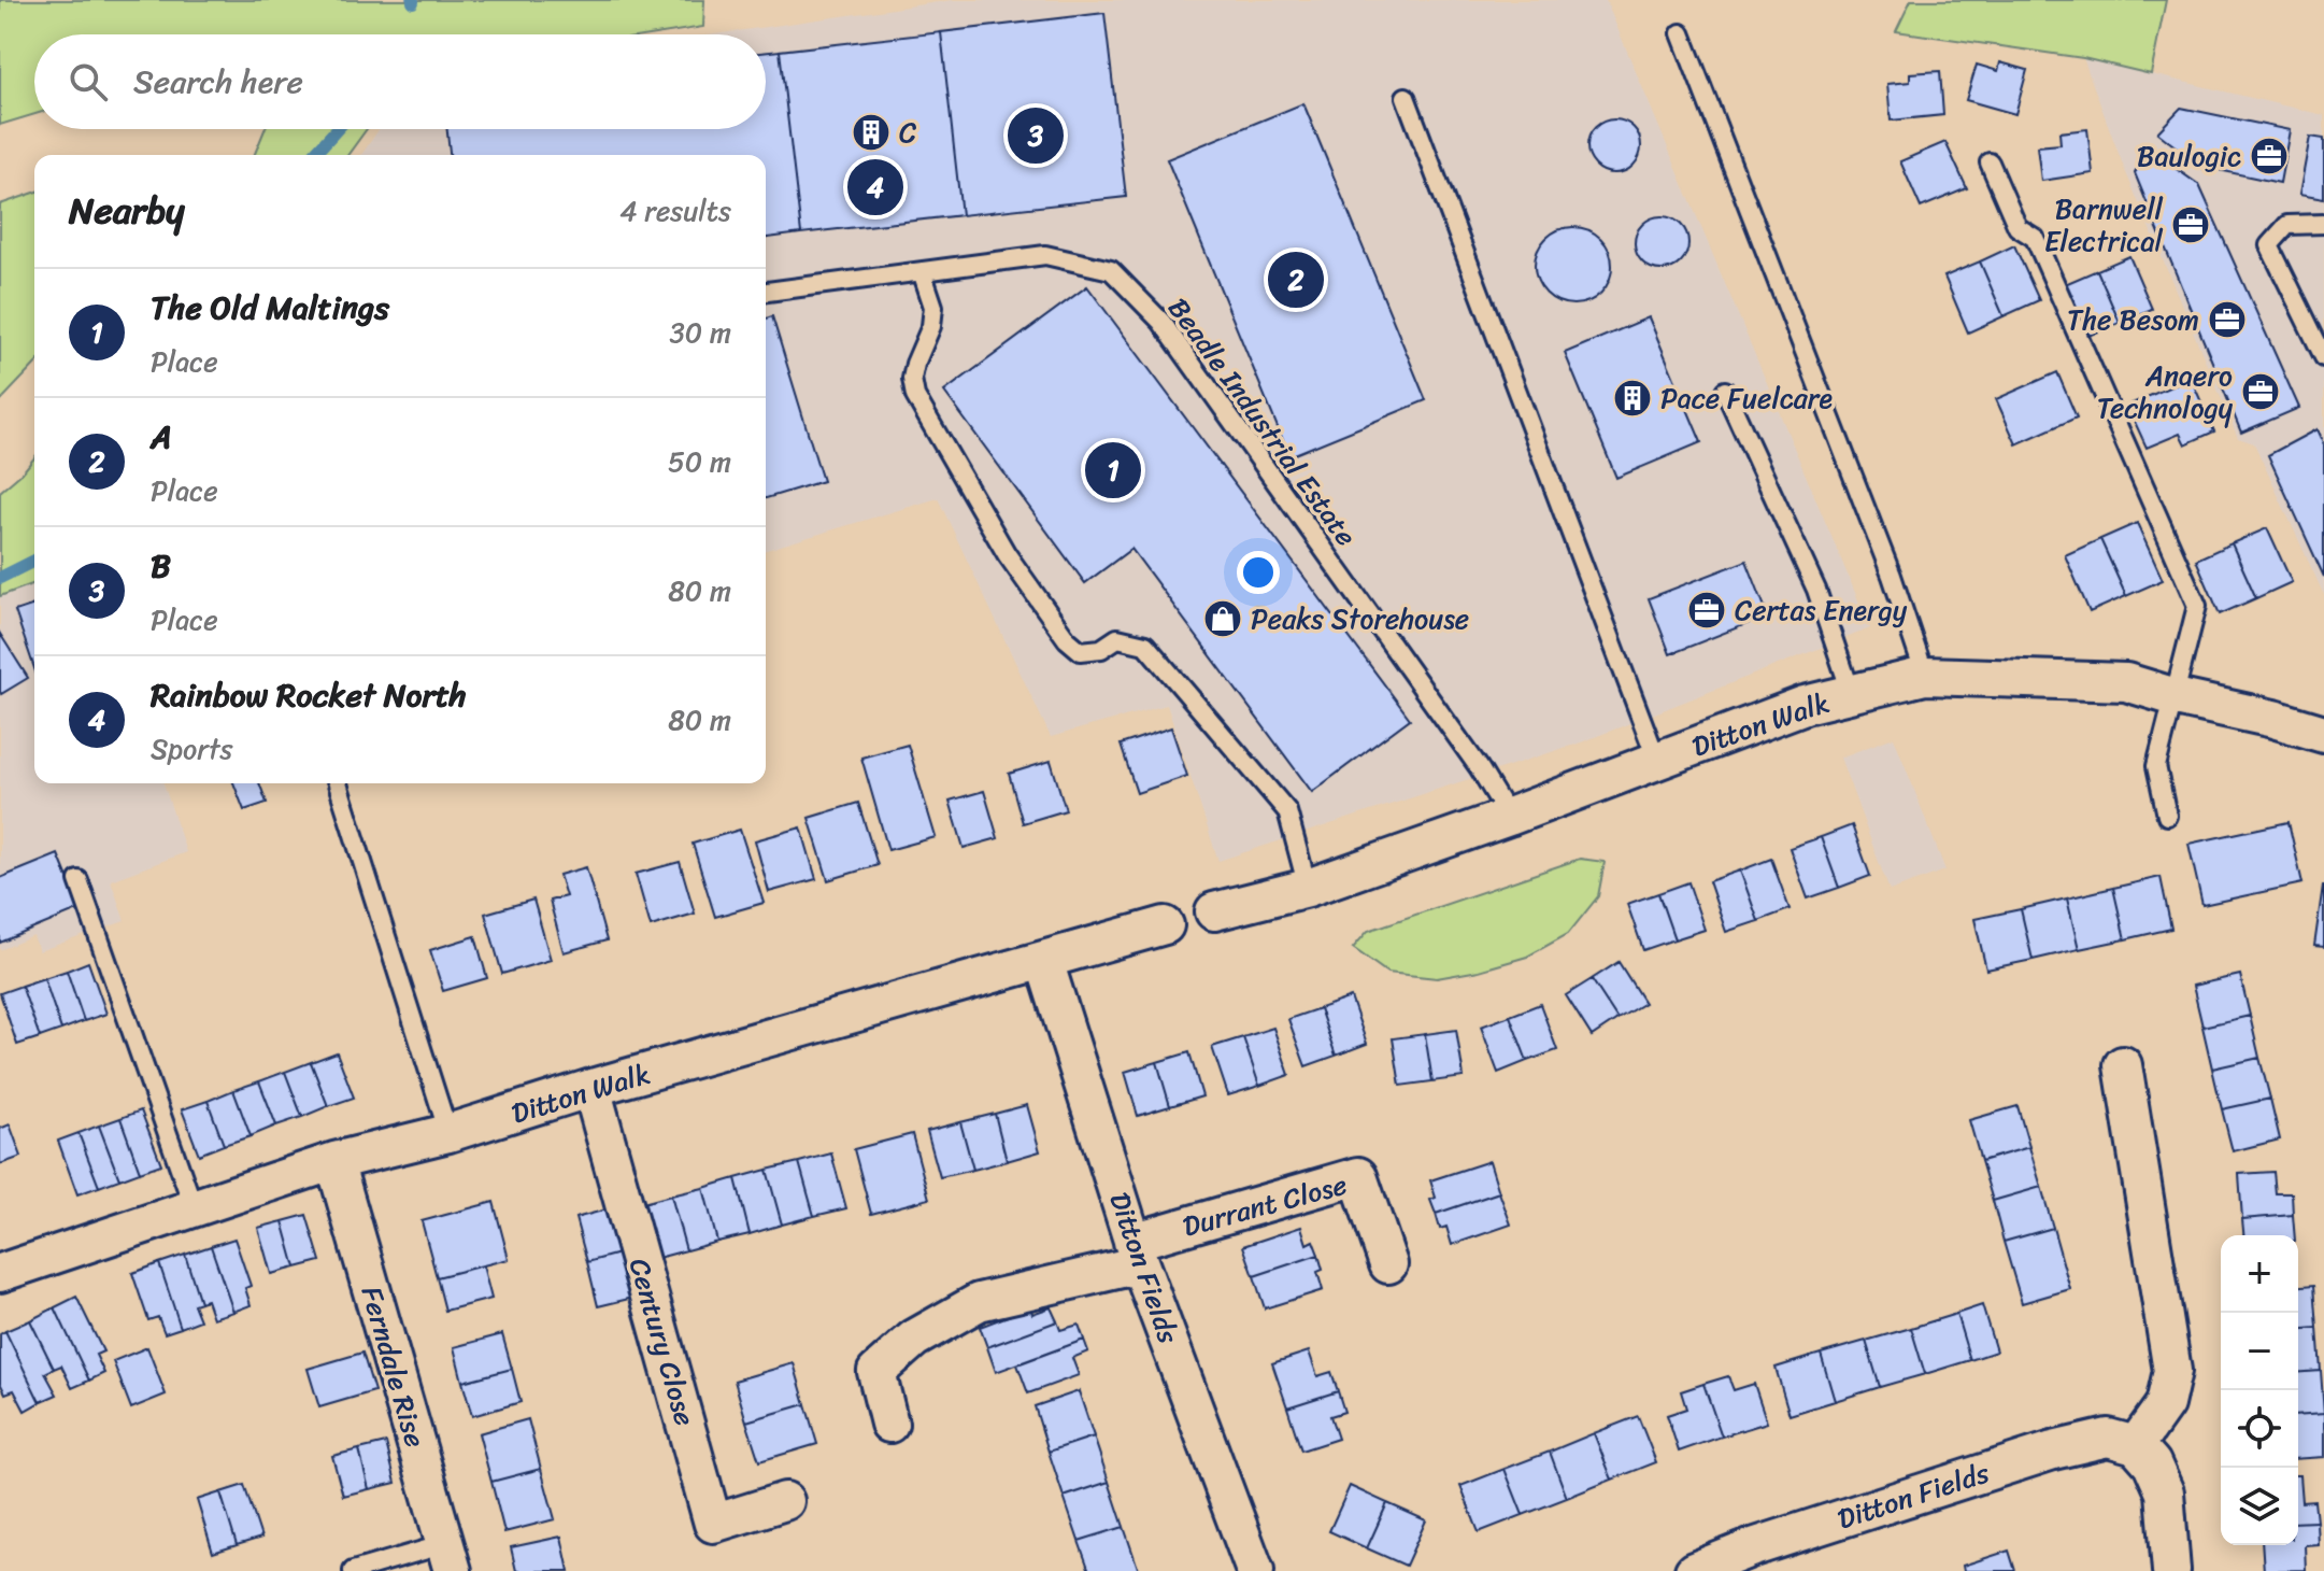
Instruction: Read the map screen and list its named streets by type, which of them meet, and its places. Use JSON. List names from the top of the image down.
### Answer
{
  "streets": {
    "street": [
      "Ditton Walk",
      "Durrant Close",
      "Ditton Fields",
      "Century Close",
      "Ferndale Rise"
    ],
    "lane": ["Beadle Industrial Estate"]
  },
  "crossings": [
    ["Beadle Industrial Estate", "Ditton Walk"],
    ["Ditton Walk", "Ditton Fields"],
    ["Ditton Walk", "Century Close"],
    ["Ditton Walk", "Ferndale Rise"],
    ["Durrant Close", "Ditton Fields"]
  ],
  "places": {
    "building": ["C", "Pace Fuelcare"],
    "office": [
      "Baulogic",
      "Barnwell Electrical",
      "The Besom",
      "Anaero Technology",
      "Certas Energy"
    ],
    "shop": ["Peaks Storehouse"]
  },
  "page": {
    "search": "Search here",
    "pins": [
      "3",
      "4",
      "2",
      "1"
    ],
    "heading": ["Nearby", "4 results"],
    "list": [
      {
        "mark": "1",
        "name": "The Old Maltings",
        "note": "Place",
        "value": "30 m"
      },
      {
        "mark": "2",
        "name": "A",
        "note": "Place",
        "value": "50 m"
      },
      {
        "mark": "3",
        "name": "B",
        "note": "Place",
        "value": "80 m"
      },
      {
        "mark": "4",
        "name": "Rainbow Rocket North",
        "note": "Sports",
        "value": "80 m"
      }
    ],
    "map_buttons": ["+", "−"]
  }
}
